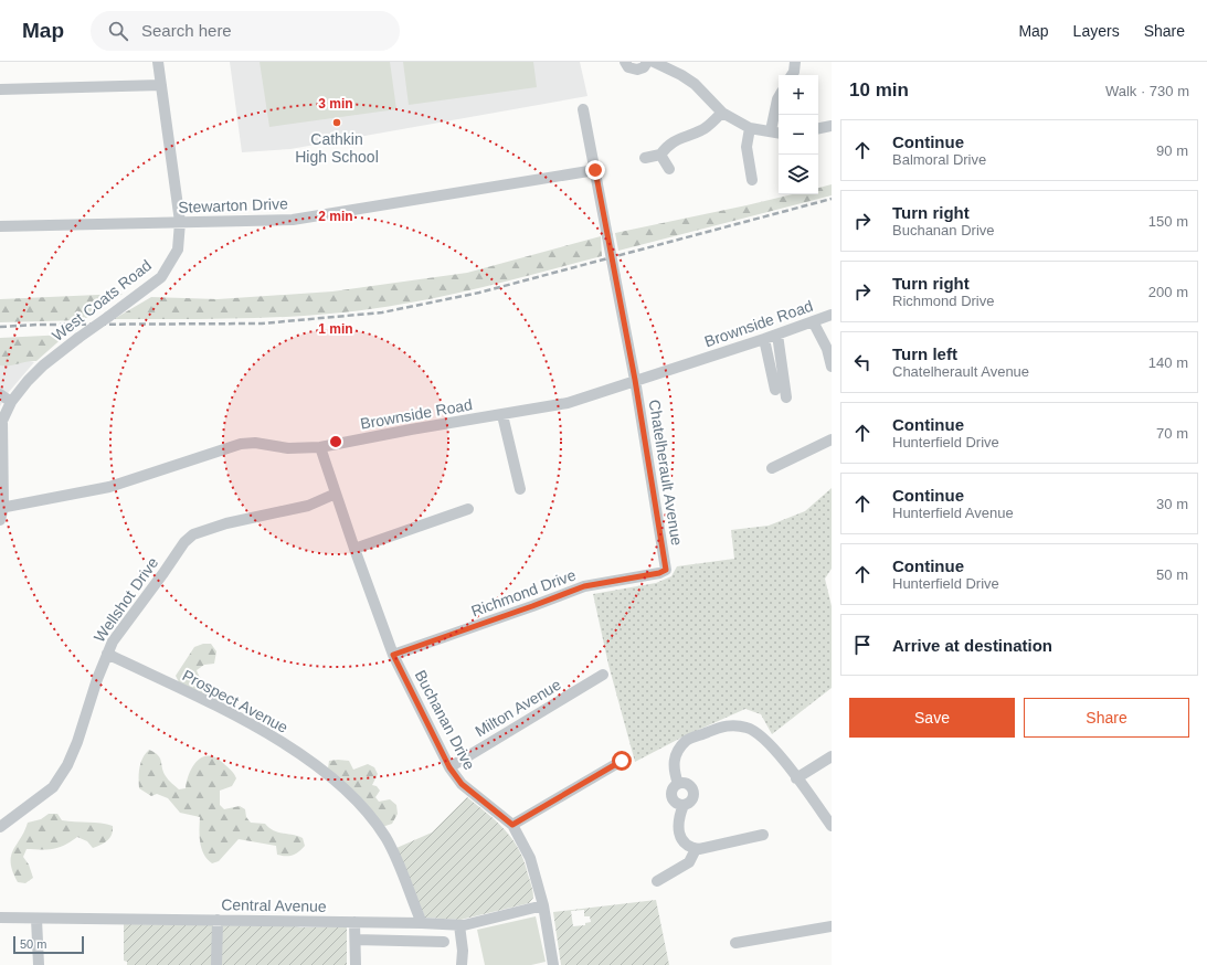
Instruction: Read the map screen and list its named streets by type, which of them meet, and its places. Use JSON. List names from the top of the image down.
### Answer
{
  "streets": {
    "street": [
      "Stewarton Drive",
      "West Coats Road",
      "Brownside Road",
      "Chatelherault Avenue",
      "Richmond Drive",
      "Wellshot Drive",
      "Prospect Avenue",
      "Milton Avenue",
      "Buchanan Drive",
      "Central Avenue"
    ]
  },
  "crossings": [
    ["Stewarton Drive", "West Coats Road"],
    ["Stewarton Drive", "Chatelherault Avenue"],
    ["West Coats Road", "Brownside Road"],
    ["Brownside Road", "Chatelherault Avenue"],
    ["Brownside Road", "Buchanan Drive"],
    ["Chatelherault Avenue", "Richmond Drive"],
    ["Richmond Drive", "Buchanan Drive"],
    ["Wellshot Drive", "Prospect Avenue"],
    ["Wellshot Drive", "Buchanan Drive"],
    ["Prospect Avenue", "Central Avenue"],
    ["Milton Avenue", "Buchanan Drive"],
    ["Buchanan Drive", "Central Avenue"]
  ],
  "places": ["Cathkin High School"],
  "scale_bar": "50 m",
  "page": {
    "header": "Map",
    "search": "Search here",
    "nav": ["Map", "Layers", "Share"],
    "heading": ["10 min", "Walk · 730 m"],
    "map_buttons": ["+", "−"],
    "list": [
      ["Continue", "Balmoral Drive", "90 m"],
      ["Turn right", "Buchanan Drive", "150 m"],
      ["Turn right", "Richmond Drive", "200 m"],
      ["Turn left", "Chatelherault Avenue", "140 m"],
      ["Continue", "Hunterfield Drive", "70 m"],
      ["Continue", "Hunterfield Avenue", "30 m"],
      ["Continue", "Hunterfield Drive", "50 m"],
      "Arrive at destination"
    ],
    "buttons": ["Save", "Share"],
    "scale": "50 m"
  },
  "rings": ["3 min", "2 min", "1 min"]
}
